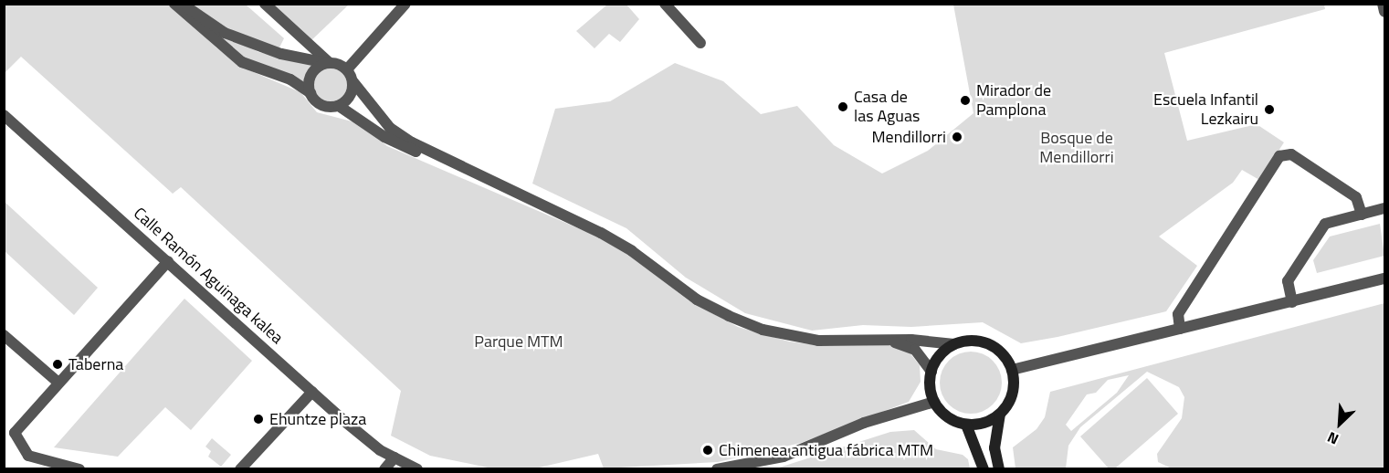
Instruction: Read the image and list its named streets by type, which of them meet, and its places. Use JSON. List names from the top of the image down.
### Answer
{
  "streets": {
    "street": ["Calle Ramón Aguinaga kalea"]
  },
  "parks": ["Bosque de Mendillorri", "Parque MTM"],
  "places": [
    "Mirador de Pamplona",
    "Casa de las Aguas",
    "Escuela Infantil Lezkairu",
    "Mendillorri",
    "Taberna",
    "Ehuntze plaza",
    "Chimenea antigua fábrica MTM"
  ],
  "north": "bottom left"
}
